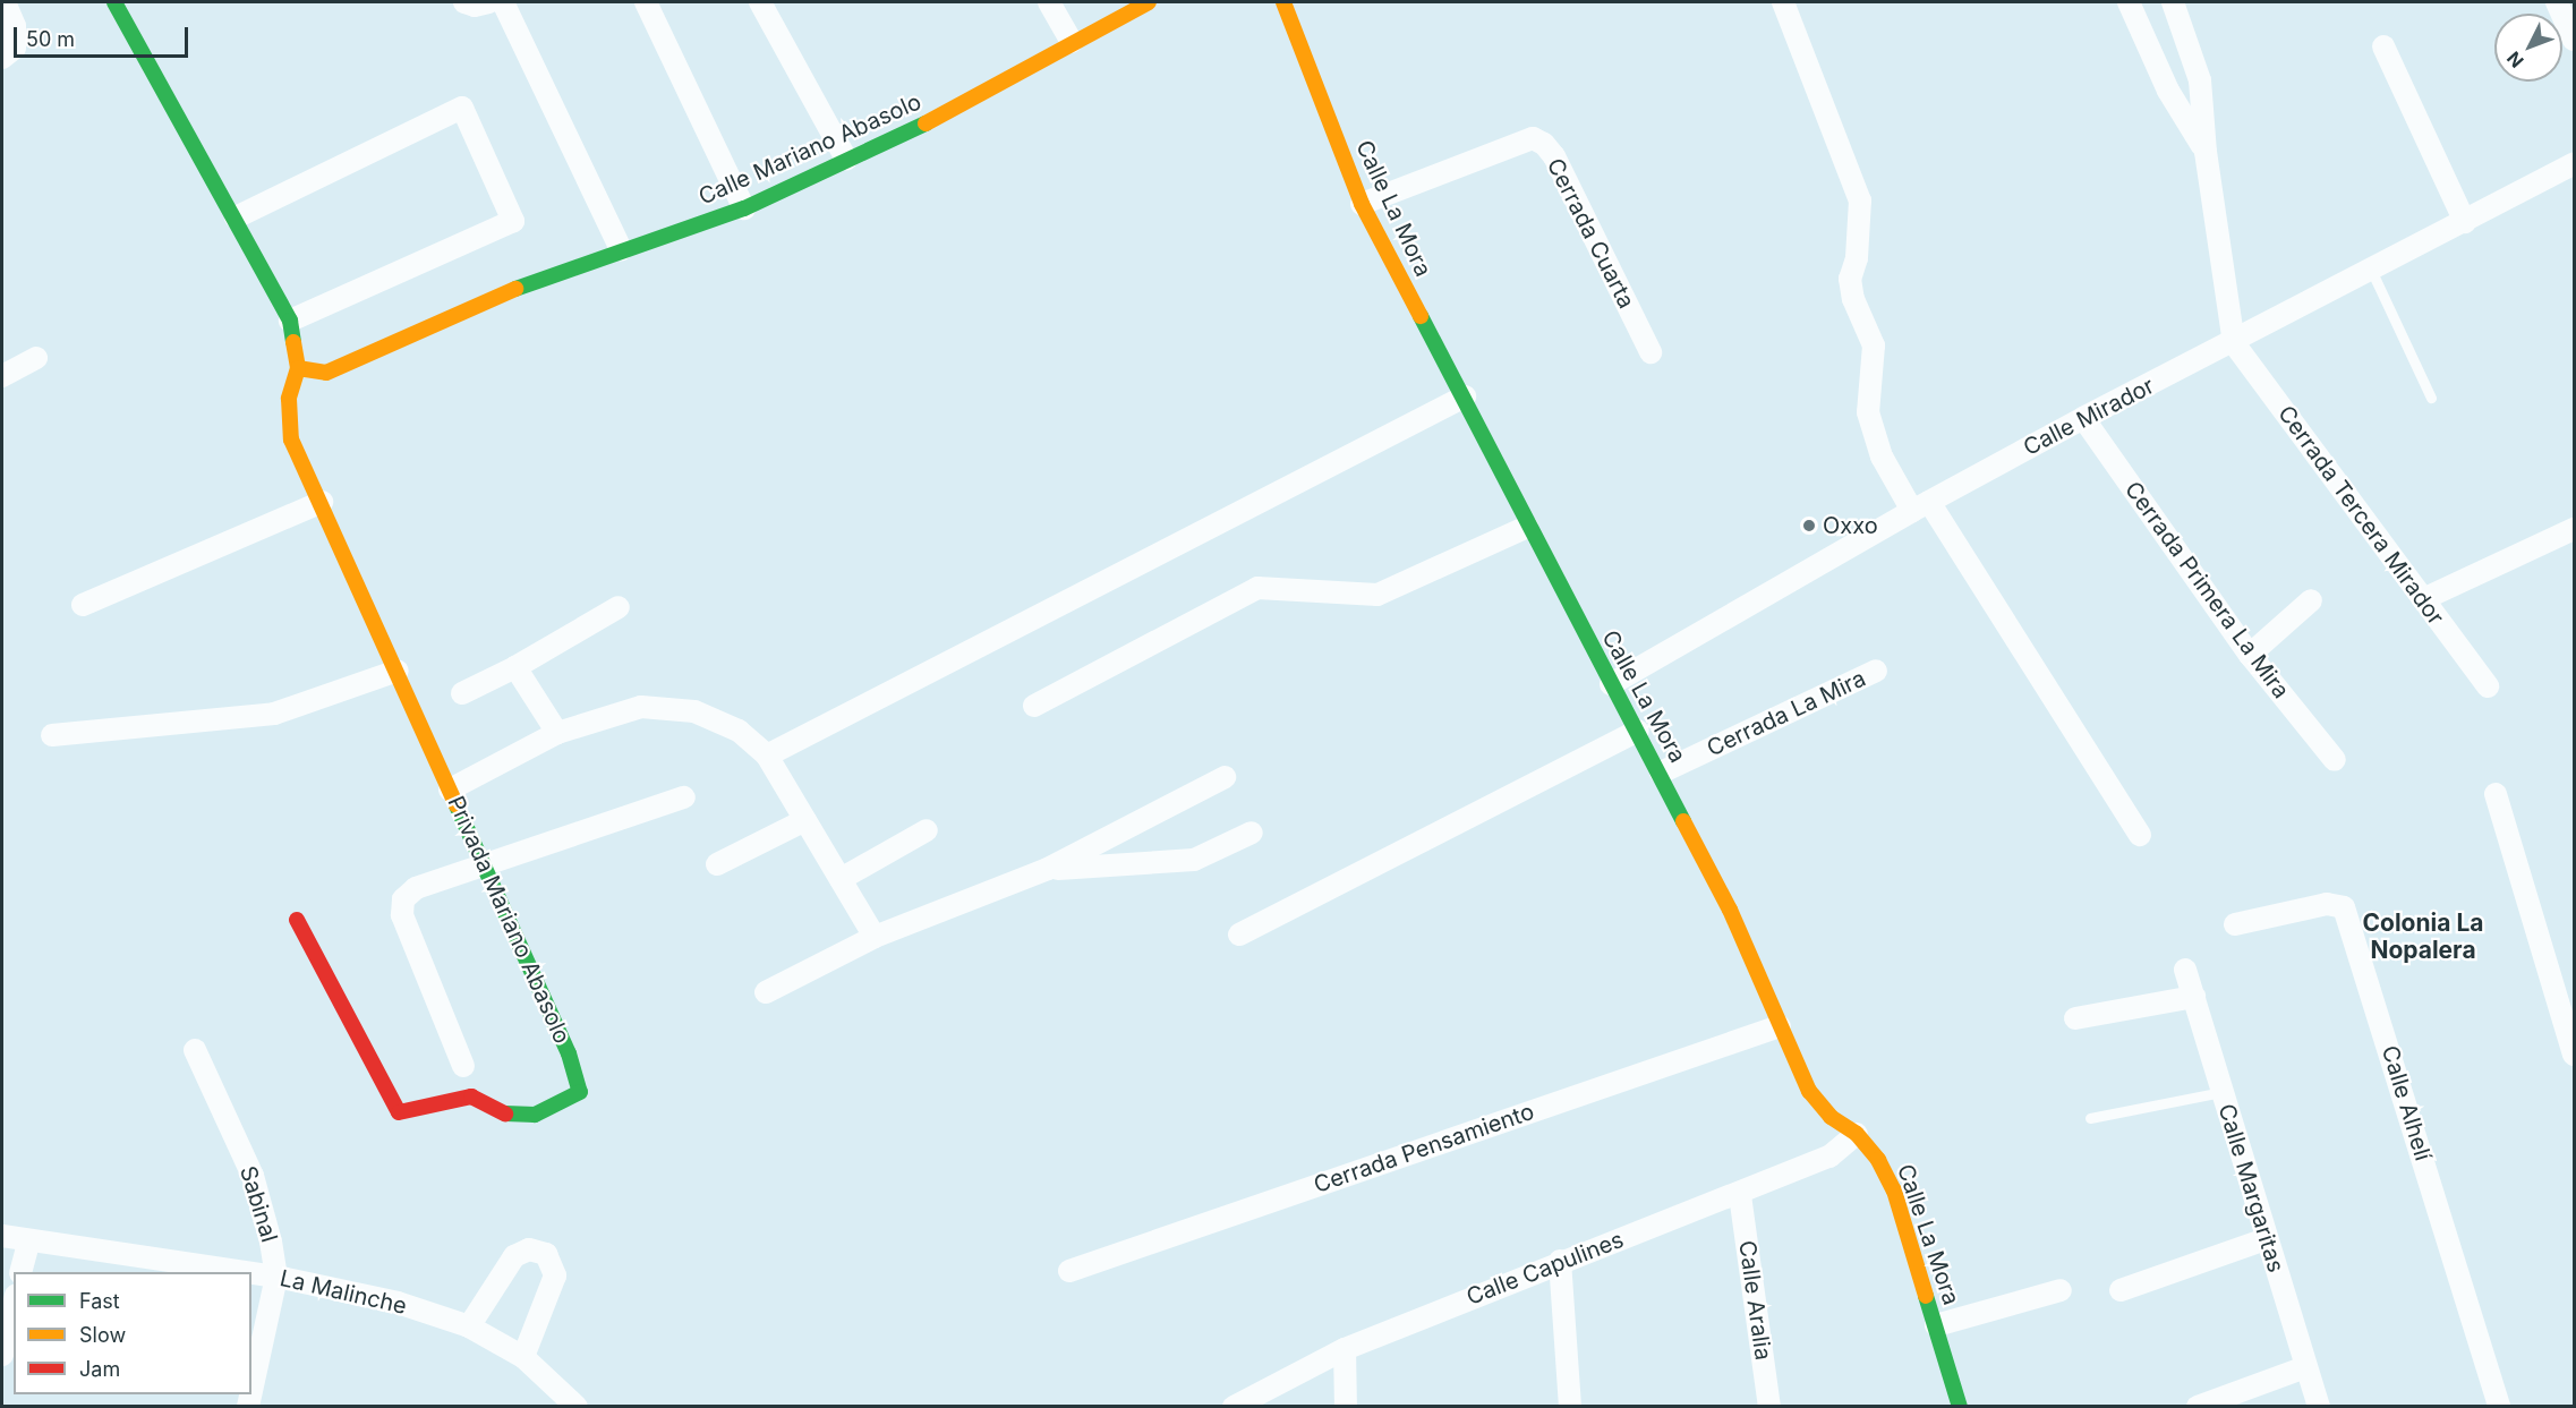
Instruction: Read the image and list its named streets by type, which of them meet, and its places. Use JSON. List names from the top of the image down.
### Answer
{
  "streets": {
    "street": [
      "Calle Mariano Abasolo",
      "Calle La Mora",
      "Cerrada Cuarta",
      "Calle Mirador",
      "Cerrada Tercera Mirador",
      "Cerrada Primera La Mira",
      "Cerrada La Mira",
      "Privada Mariano Abasolo",
      "Calle Alhelí",
      "Cerrada Pensamiento",
      "Calle Margaritas",
      "Sabinal",
      "Calle Capulines",
      "La Malinche",
      "Calle Aralia"
    ]
  },
  "crossings": [
    ["Calle Mariano Abasolo", "Privada Mariano Abasolo"],
    ["Calle La Mora", "Cerrada Cuarta"],
    ["Calle La Mora", "Calle Mirador"],
    ["Calle La Mora", "Cerrada La Mira"],
    ["Calle La Mora", "Cerrada Pensamiento"],
    ["Calle La Mora", "Calle Capulines"],
    ["Calle Mirador", "Cerrada Tercera Mirador"],
    ["Calle Mirador", "Cerrada Primera La Mira"],
    ["Sabinal", "La Malinche"],
    ["Calle Capulines", "Calle Aralia"]
  ],
  "districts": ["Colonia La Nopalera"],
  "places": ["Oxxo"],
  "legend": ["Fast", "Slow", "Jam"],
  "scale_bar": "50 m",
  "north": "bottom left"
}
